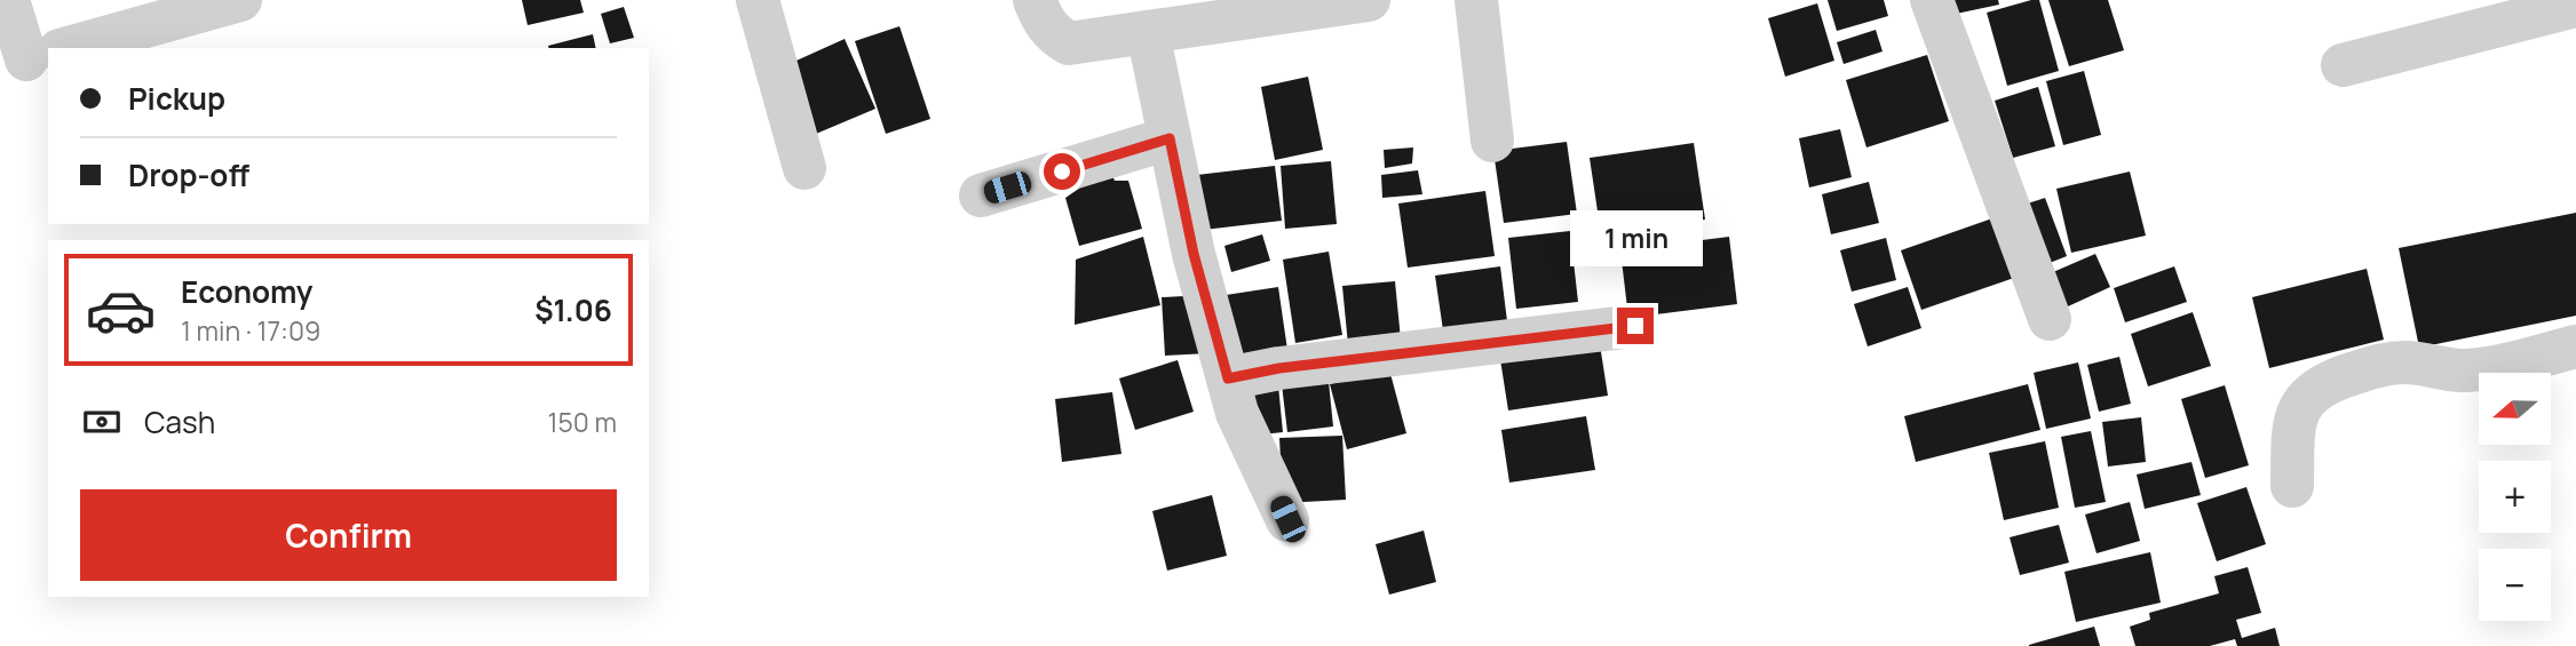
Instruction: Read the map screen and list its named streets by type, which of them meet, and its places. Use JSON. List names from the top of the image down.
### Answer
{
  "north": "left",
  "page": {
    "banner": ["Pickup", "Drop-off"],
    "bubble": "1 min",
    "list": [
      {
        "name": "Economy",
        "note": "1 min · 17:09",
        "value": "$1.06"
      }
    ],
    "map_buttons": ["+", "−"],
    "pay": ["Cash", "150 m"],
    "buttons": "Confirm"
  }
}
